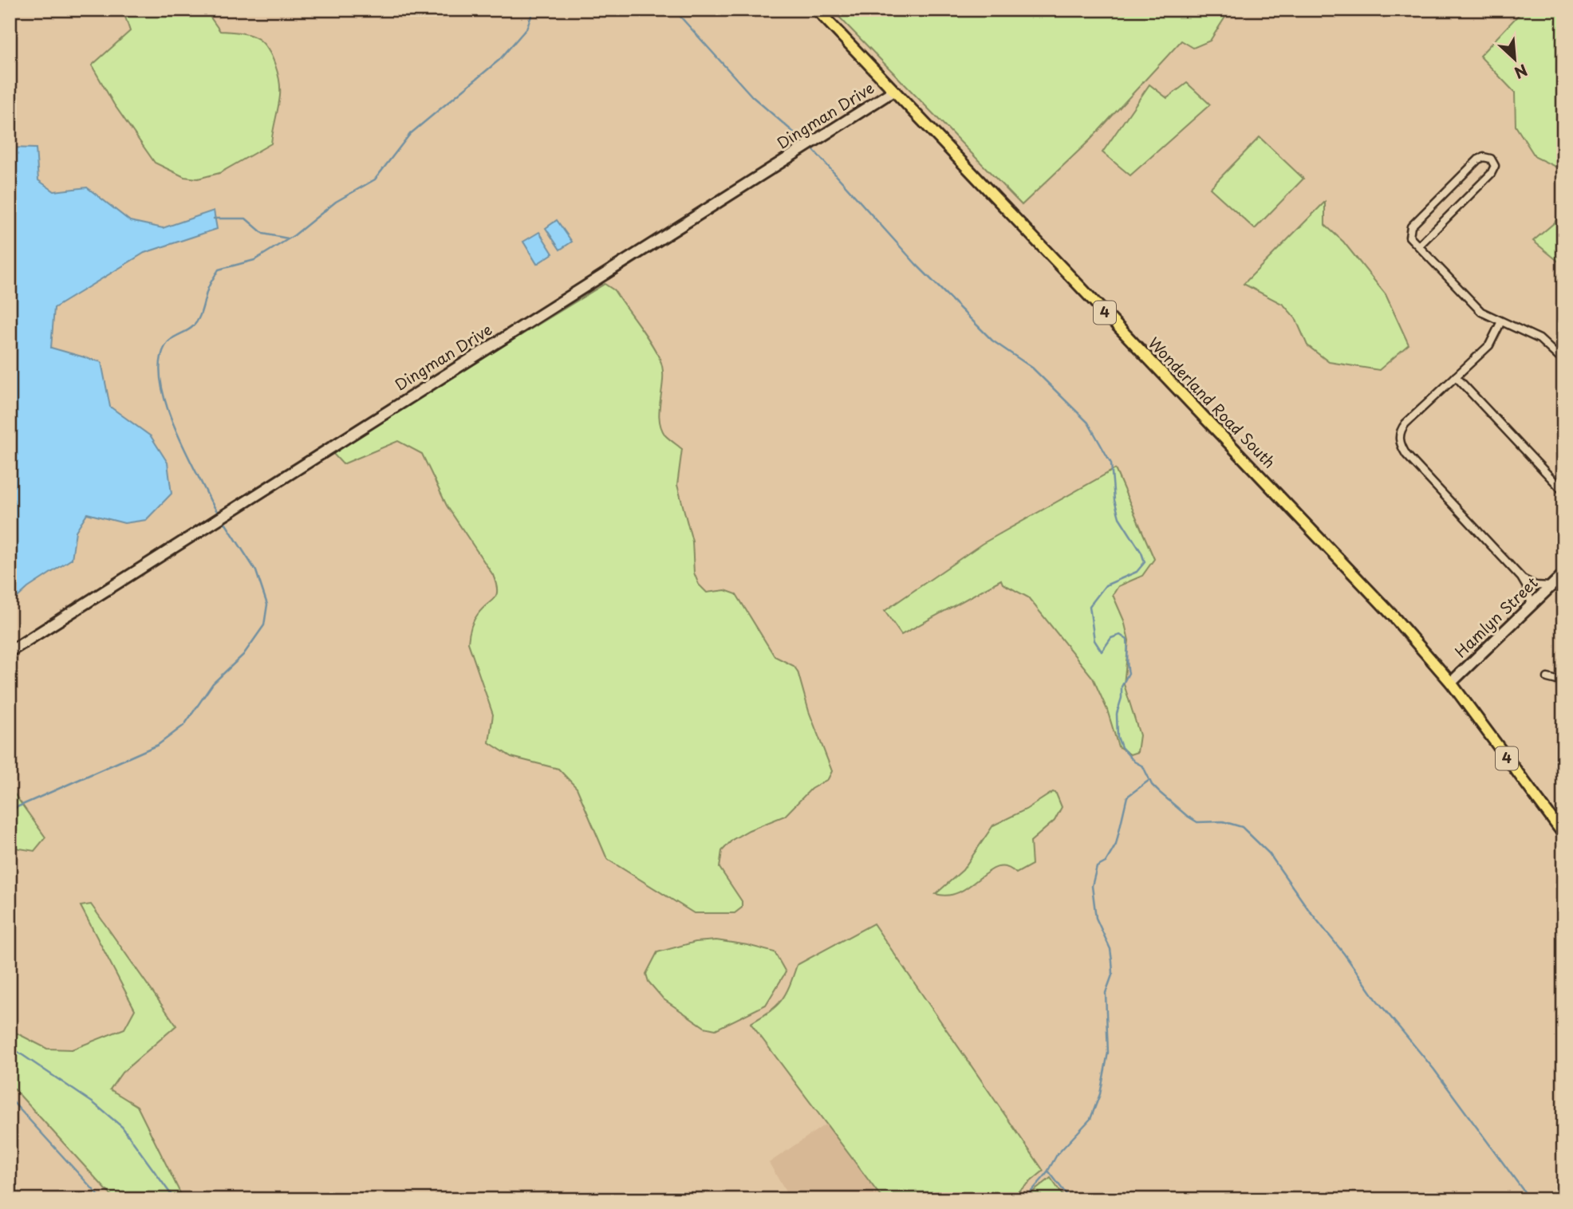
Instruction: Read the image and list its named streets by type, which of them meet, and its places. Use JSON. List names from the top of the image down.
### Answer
{
  "streets": {
    "main road": ["4", "Wonderland Road South"],
    "street": ["Dingman Drive", "Hamlyn Street"]
  },
  "crossings": [
    ["Dingman Drive", "Wonderland Road South"],
    ["Wonderland Road South", "Hamlyn Street"]
  ],
  "north": "bottom right"
}
